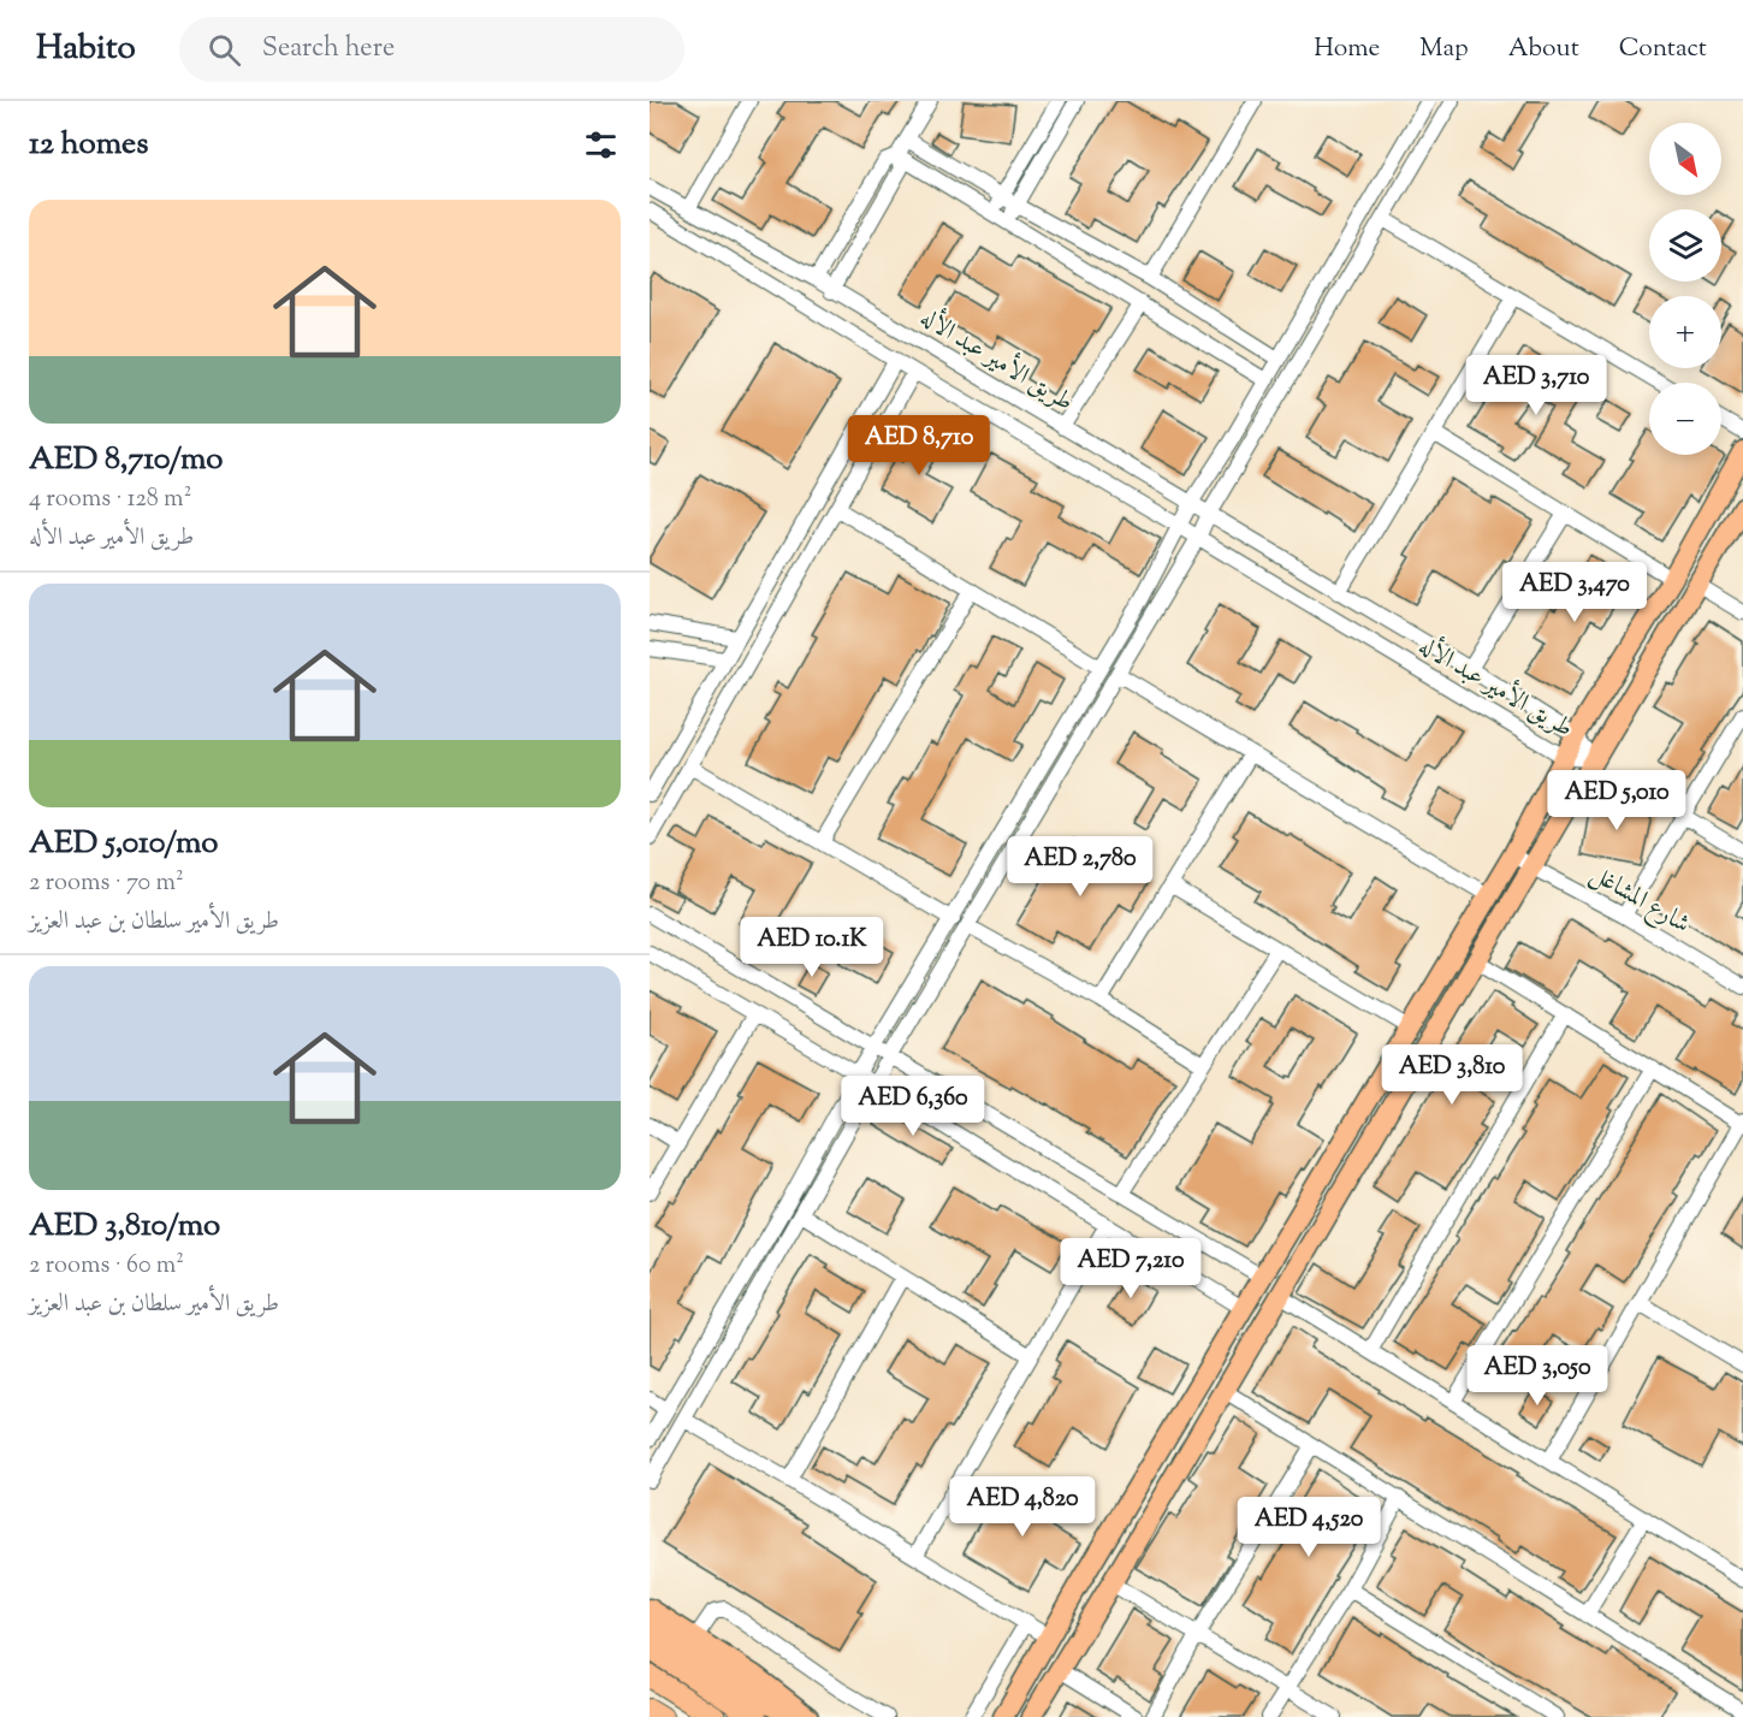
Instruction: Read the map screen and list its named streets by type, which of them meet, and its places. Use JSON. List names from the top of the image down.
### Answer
{
  "streets": {
    "street": ["طريق الأمير عبد الأله", "شارع المشاغل"]
  },
  "north": "bottom right",
  "page": {
    "header": "Habito",
    "search": "Search here",
    "nav": [
      "Home",
      "Map",
      "About",
      "Contact"
    ],
    "heading": "12 homes",
    "map_buttons": ["+", "−"],
    "list": [
      {
        "name": "AED 8,710/mo",
        "note": "4 rooms · 128 m² · طريق الأمير عبد الأله"
      },
      {
        "name": "AED 5,010/mo",
        "note": "2 rooms · 70 m² · طريق الأمير سلطان بن عبد العزيز"
      },
      {
        "name": "AED 3,810/mo",
        "note": "2 rooms · 60 m² · طريق الأمير سلطان بن عبد العزيز"
      }
    ],
    "price": [
      "AED 3,710",
      "AED 8,710",
      "AED 3,470",
      "AED 5,010",
      "AED 2,780",
      "AED 10.1K",
      "AED 3,810",
      "AED 6,360",
      "AED 7,210",
      "AED 3,050",
      "AED 4,820",
      "AED 4,520"
    ]
  }
}
